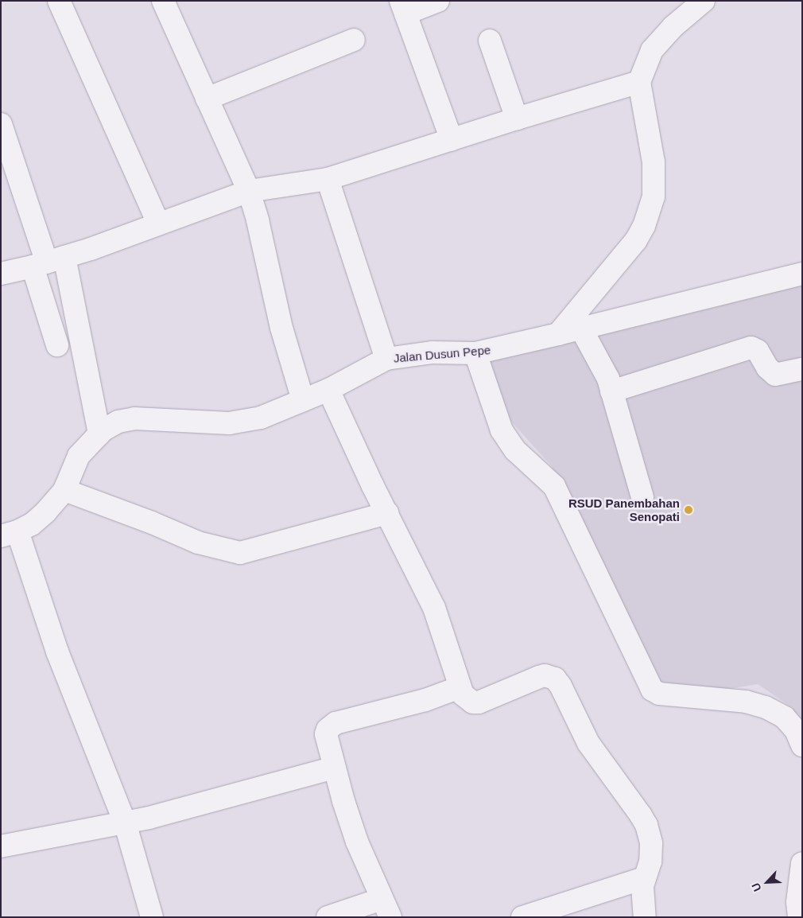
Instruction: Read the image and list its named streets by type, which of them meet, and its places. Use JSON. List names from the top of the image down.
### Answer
{
  "streets": {
    "street": ["Jalan Dusun Pepe"]
  },
  "places": ["RSUD Panembahan Senopati"],
  "north": "bottom left"
}
